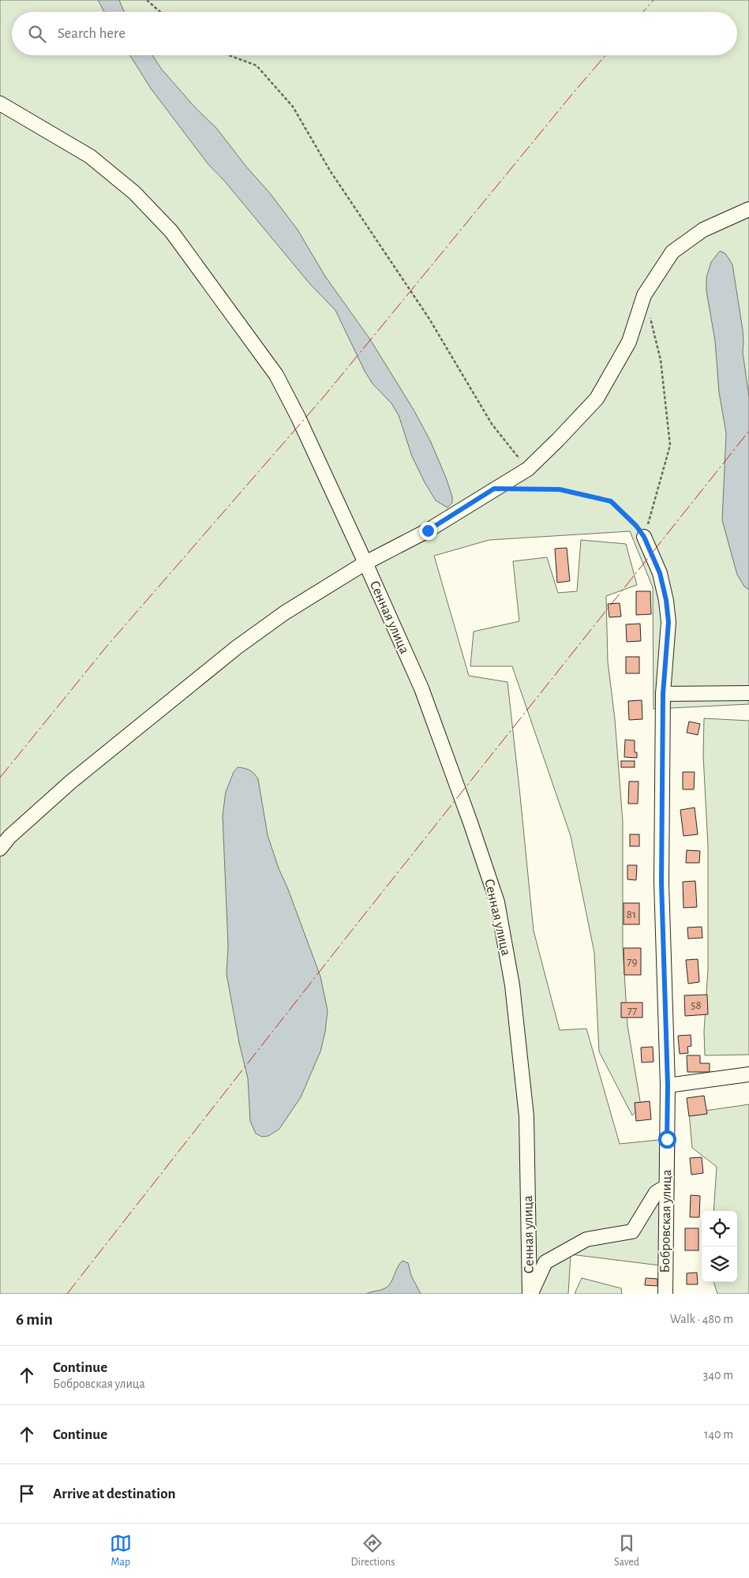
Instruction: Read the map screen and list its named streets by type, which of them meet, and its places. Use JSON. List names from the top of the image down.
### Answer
{
  "streets": {
    "street": ["Сенная улица", "Бобровская улица"]
  },
  "house_numbers": [
    "81",
    "79",
    "58",
    "77"
  ],
  "page": {
    "search": "Search here",
    "heading": ["6 min", "Walk · 480 m"],
    "list": [
      ["Continue", "Бобровская улица", "340 m"],
      ["Continue", "140 m"],
      "Arrive at destination"
    ],
    "nav": ["Map", "Directions", "Saved"]
  }
}
